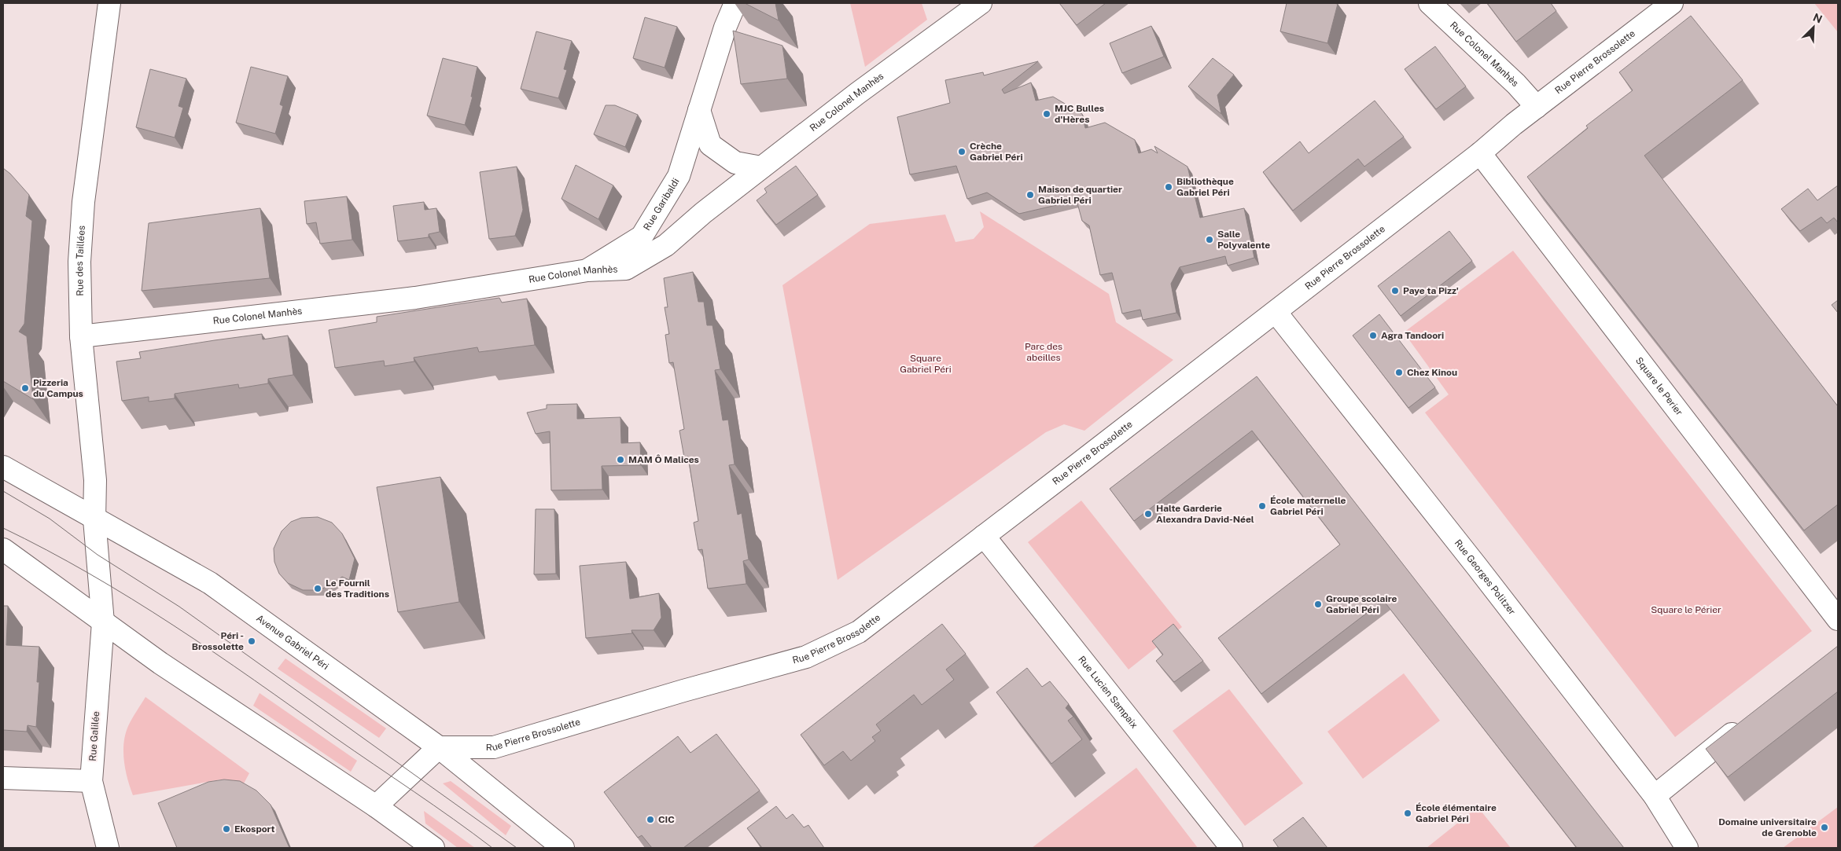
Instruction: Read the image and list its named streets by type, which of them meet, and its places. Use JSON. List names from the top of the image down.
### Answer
{
  "streets": {
    "street": [
      "Rue Colonel Manhès",
      "Rue Pierre Brossolette",
      "Rue Garibaldi",
      "Rue des Taillées",
      "Square le Perier",
      "Rue Georges Politzer",
      "Avenue Gabriel Péri",
      "Rue Lucien Sampaix",
      "Rue Galilée"
    ]
  },
  "crossings": [
    ["Rue Colonel Manhès", "Rue Pierre Brossolette"],
    ["Rue Colonel Manhès", "Rue Garibaldi"],
    ["Rue Colonel Manhès", "Rue des Taillées"],
    ["Rue Pierre Brossolette", "Square le Perier"],
    ["Rue Pierre Brossolette", "Rue Georges Politzer"],
    ["Rue Pierre Brossolette", "Avenue Gabriel Péri"],
    ["Rue Pierre Brossolette", "Rue Lucien Sampaix"],
    ["Rue des Taillées", "Avenue Gabriel Péri"],
    ["Rue des Taillées", "Rue Galilée"],
    ["Avenue Gabriel Péri", "Rue Galilée"]
  ],
  "parks": ["Parc des abeilles", "Square Gabriel Péri", "Square le Périer"],
  "places": [
    "MJC Bulles d'Hères",
    "Crèche Gabriel Péri",
    "Bibliothèque Gabriel Péri",
    "Maison de quartier Gabriel Péri",
    "Salle Polyvalente",
    "Paye ta Pizz'",
    "Agra Tandoori",
    "Chez Kinou",
    "Pizzeria du Campus",
    "MAM Ô Malices",
    "École maternelle Gabriel Péri",
    "Halte Garderie Alexandra David-Néel",
    "Le Fournil des Traditions",
    "Groupe scolaire Gabriel Péri",
    "Péri - Brossolette",
    "École élémentaire Gabriel Péri",
    "CIC",
    "Domaine universitaire de Grenoble",
    "Ekosport"
  ],
  "north": "top right"
}
